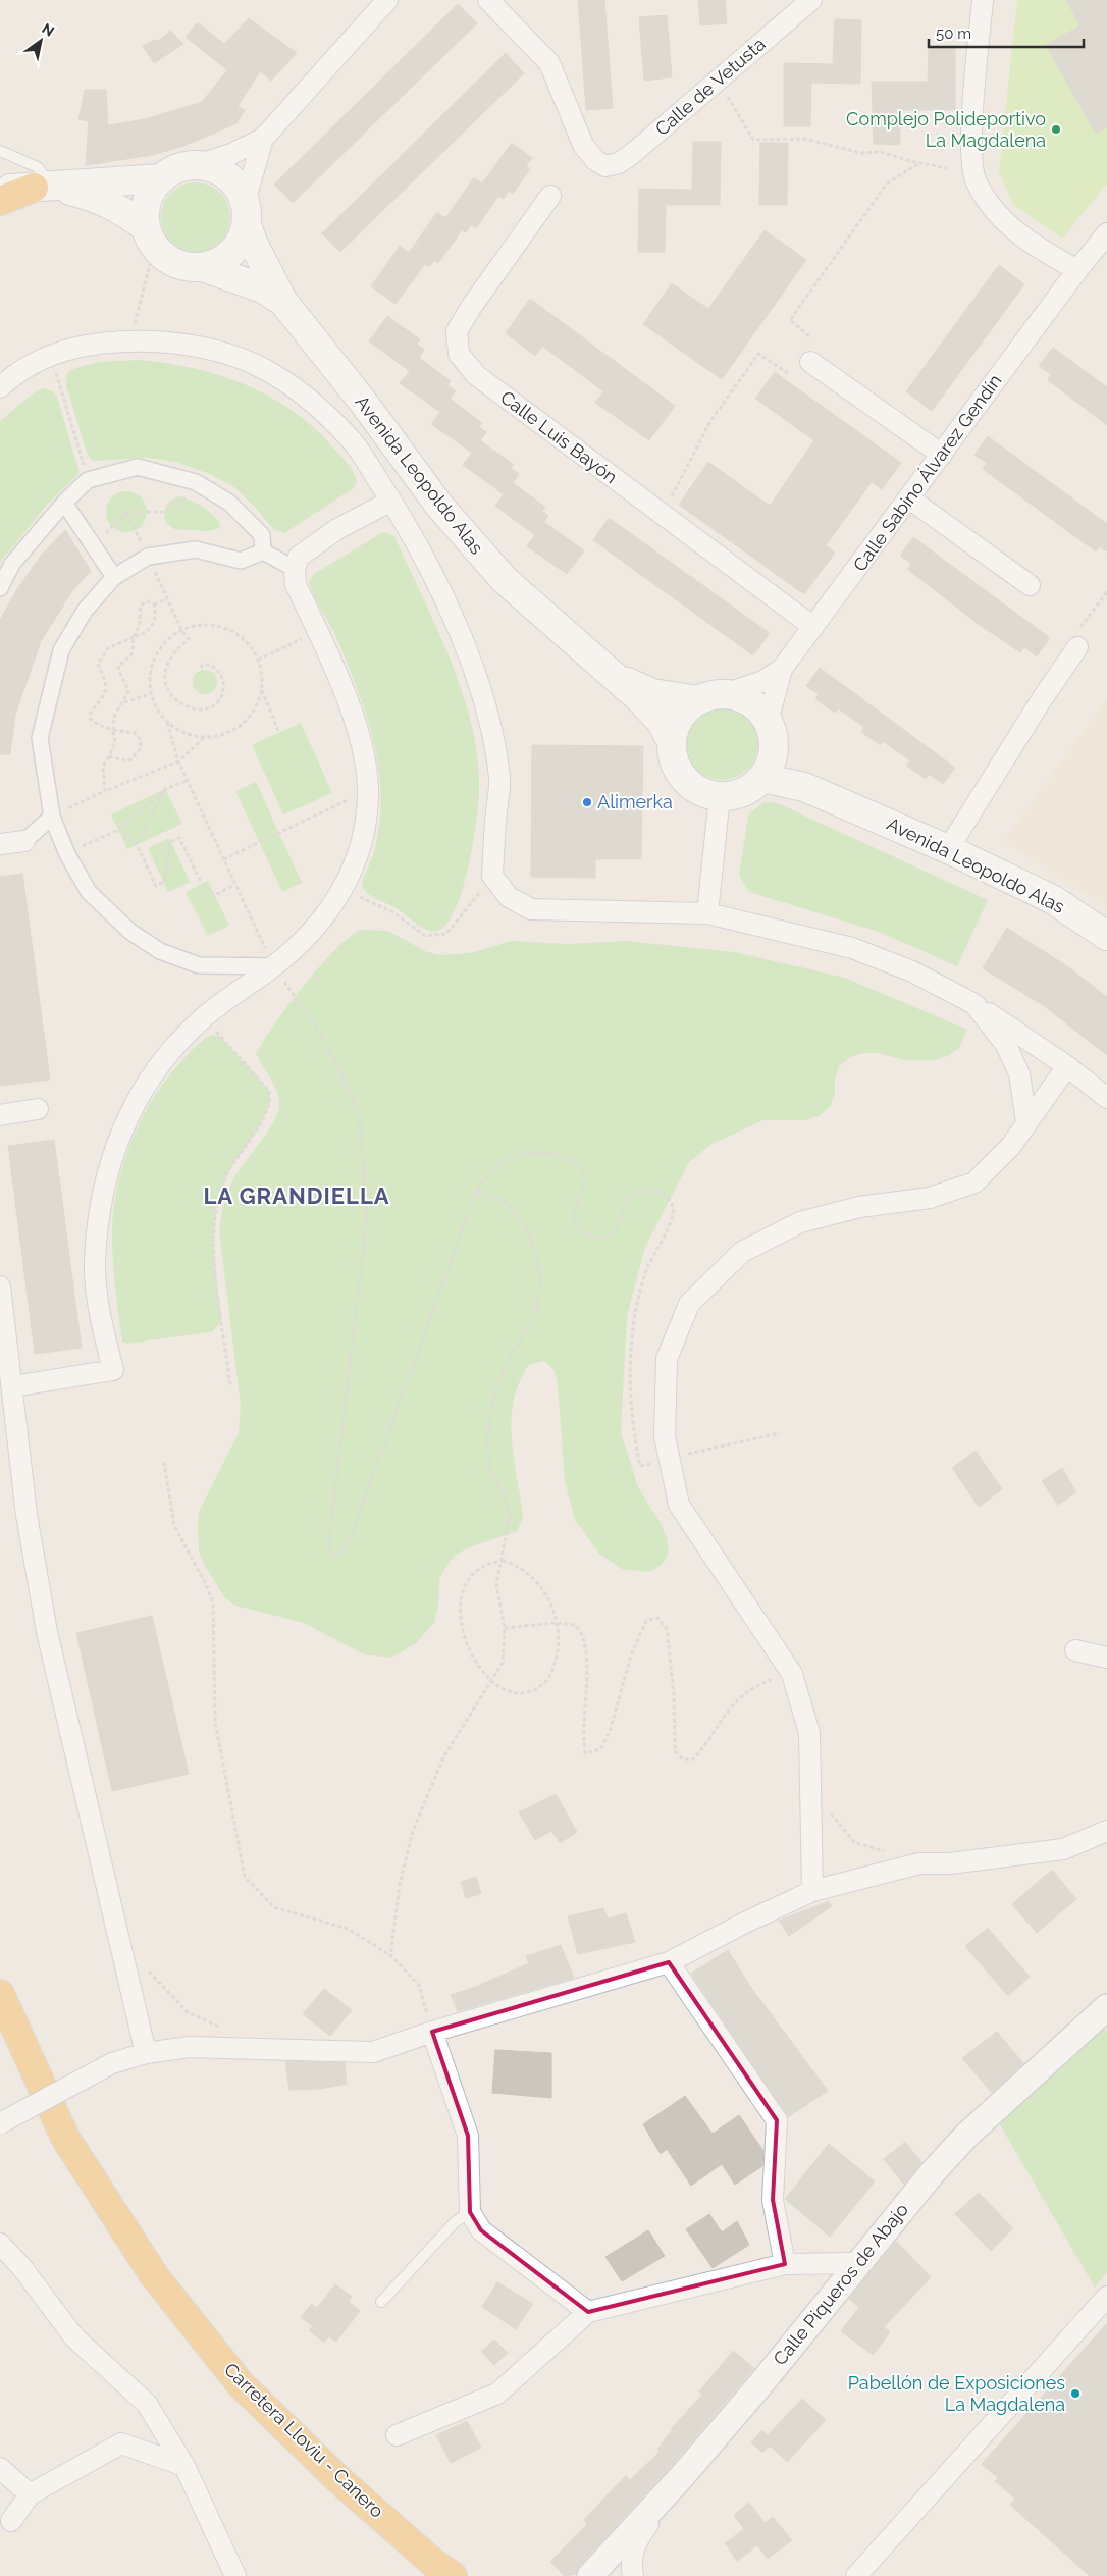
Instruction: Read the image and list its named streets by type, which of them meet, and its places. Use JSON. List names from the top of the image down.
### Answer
{
  "streets": {
    "highway": ["Carretera Lloviu - Canero"],
    "main road": ["Avenida Leopoldo Alas"],
    "street": [
      "Calle de Vetusta",
      "Calle Luis Bayón",
      "Calle Sabino Álvarez Gendín",
      "Calle Piqueros de Abajo"
    ]
  },
  "crossings": [
    ["Calle Luis Bayón", "Calle Sabino Álvarez Gendín"],
    ["Calle Sabino Álvarez Gendín", "Avenida Leopoldo Alas"]
  ],
  "districts": ["LA GRANDIELLA"],
  "places": ["Complejo Polideportivo La Magdalena", "Alimerka", "Pabellón de Exposiciones La Magdalena"],
  "scale_bar": "50 m",
  "north": "top right"
}
